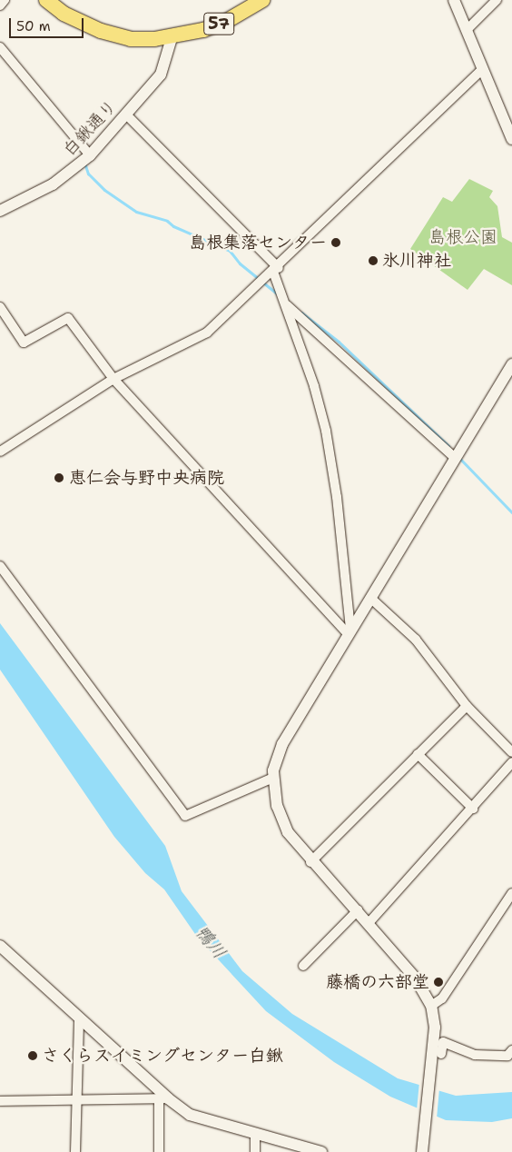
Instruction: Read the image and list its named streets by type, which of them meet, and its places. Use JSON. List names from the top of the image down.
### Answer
{
  "streets": {
    "main road": ["57"],
    "street": ["白鍬通り"]
  },
  "crossings": [
    ["57", "白鍬通り"]
  ],
  "water": ["鴨川"],
  "parks": ["島根公園"],
  "places": [
    "島根集落センター",
    "氷川神社",
    "恵仁会与野中央病院",
    "藤橋の六部堂",
    "さくらスイミングセンター白鍬"
  ],
  "scale_bar": "50 m"
}
